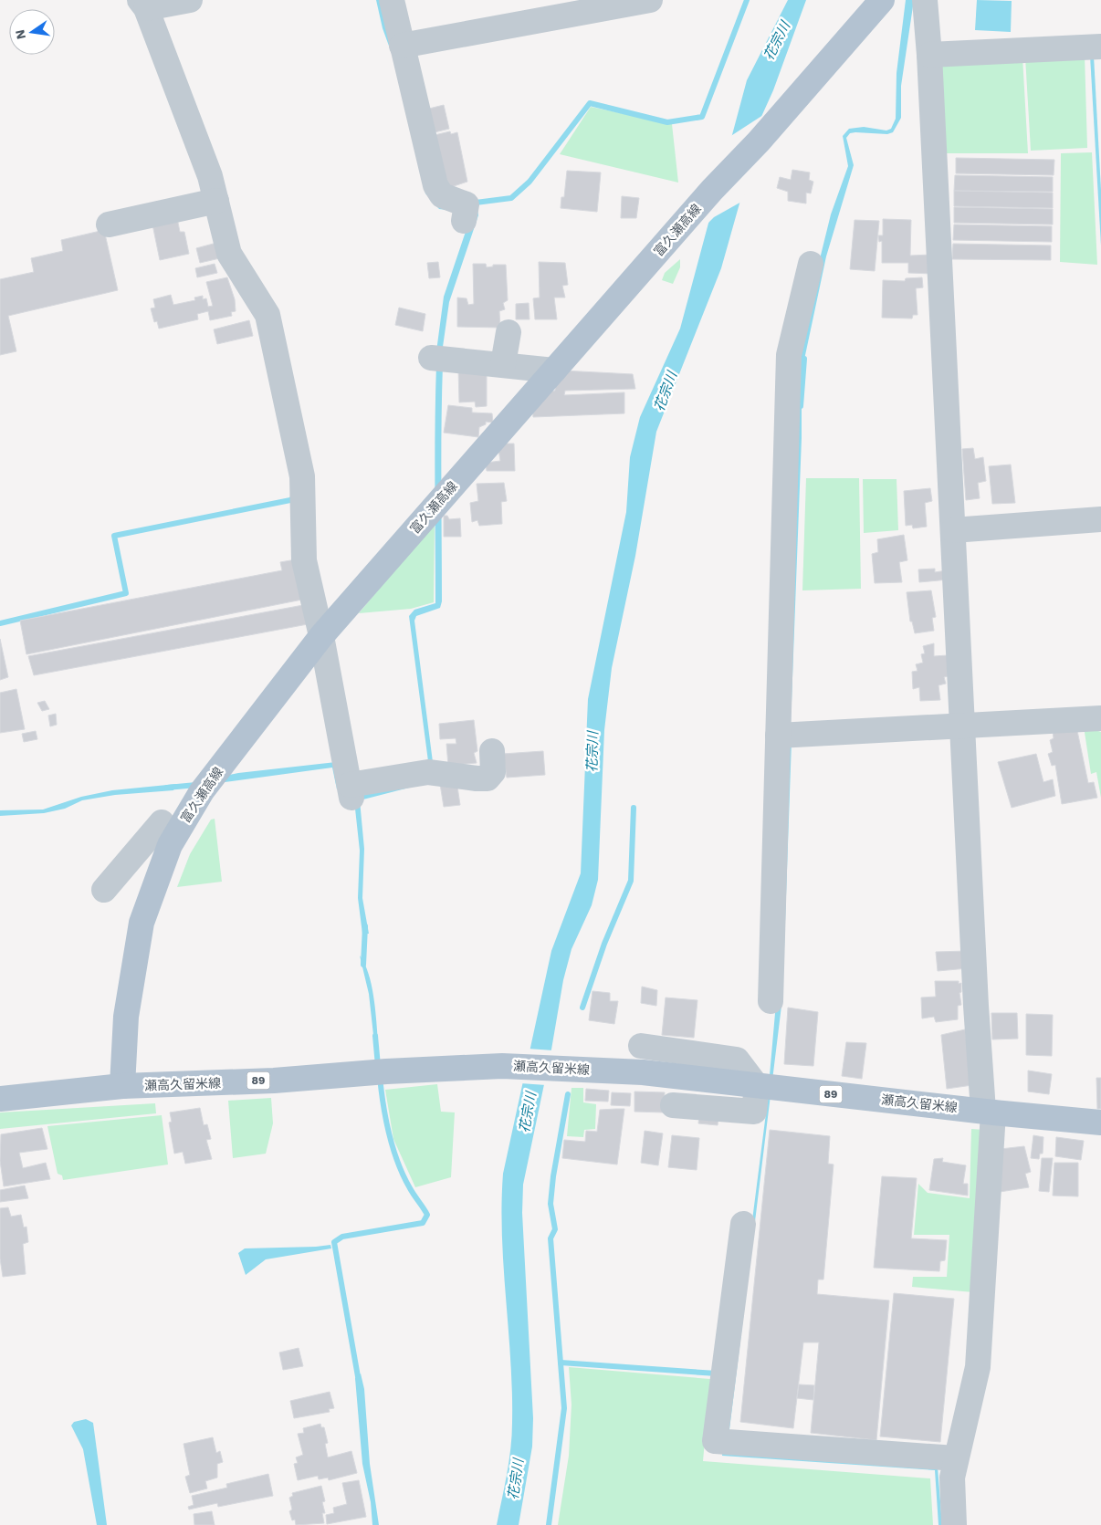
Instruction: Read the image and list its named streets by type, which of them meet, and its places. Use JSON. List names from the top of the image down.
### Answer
{
  "streets": {
    "main road": ["富久瀬高線", "瀬高久留米線", "89"]
  },
  "crossings": [
    ["富久瀬高線", "瀬高久留米線"]
  ],
  "water": ["花宗川"],
  "north": "left"
}
